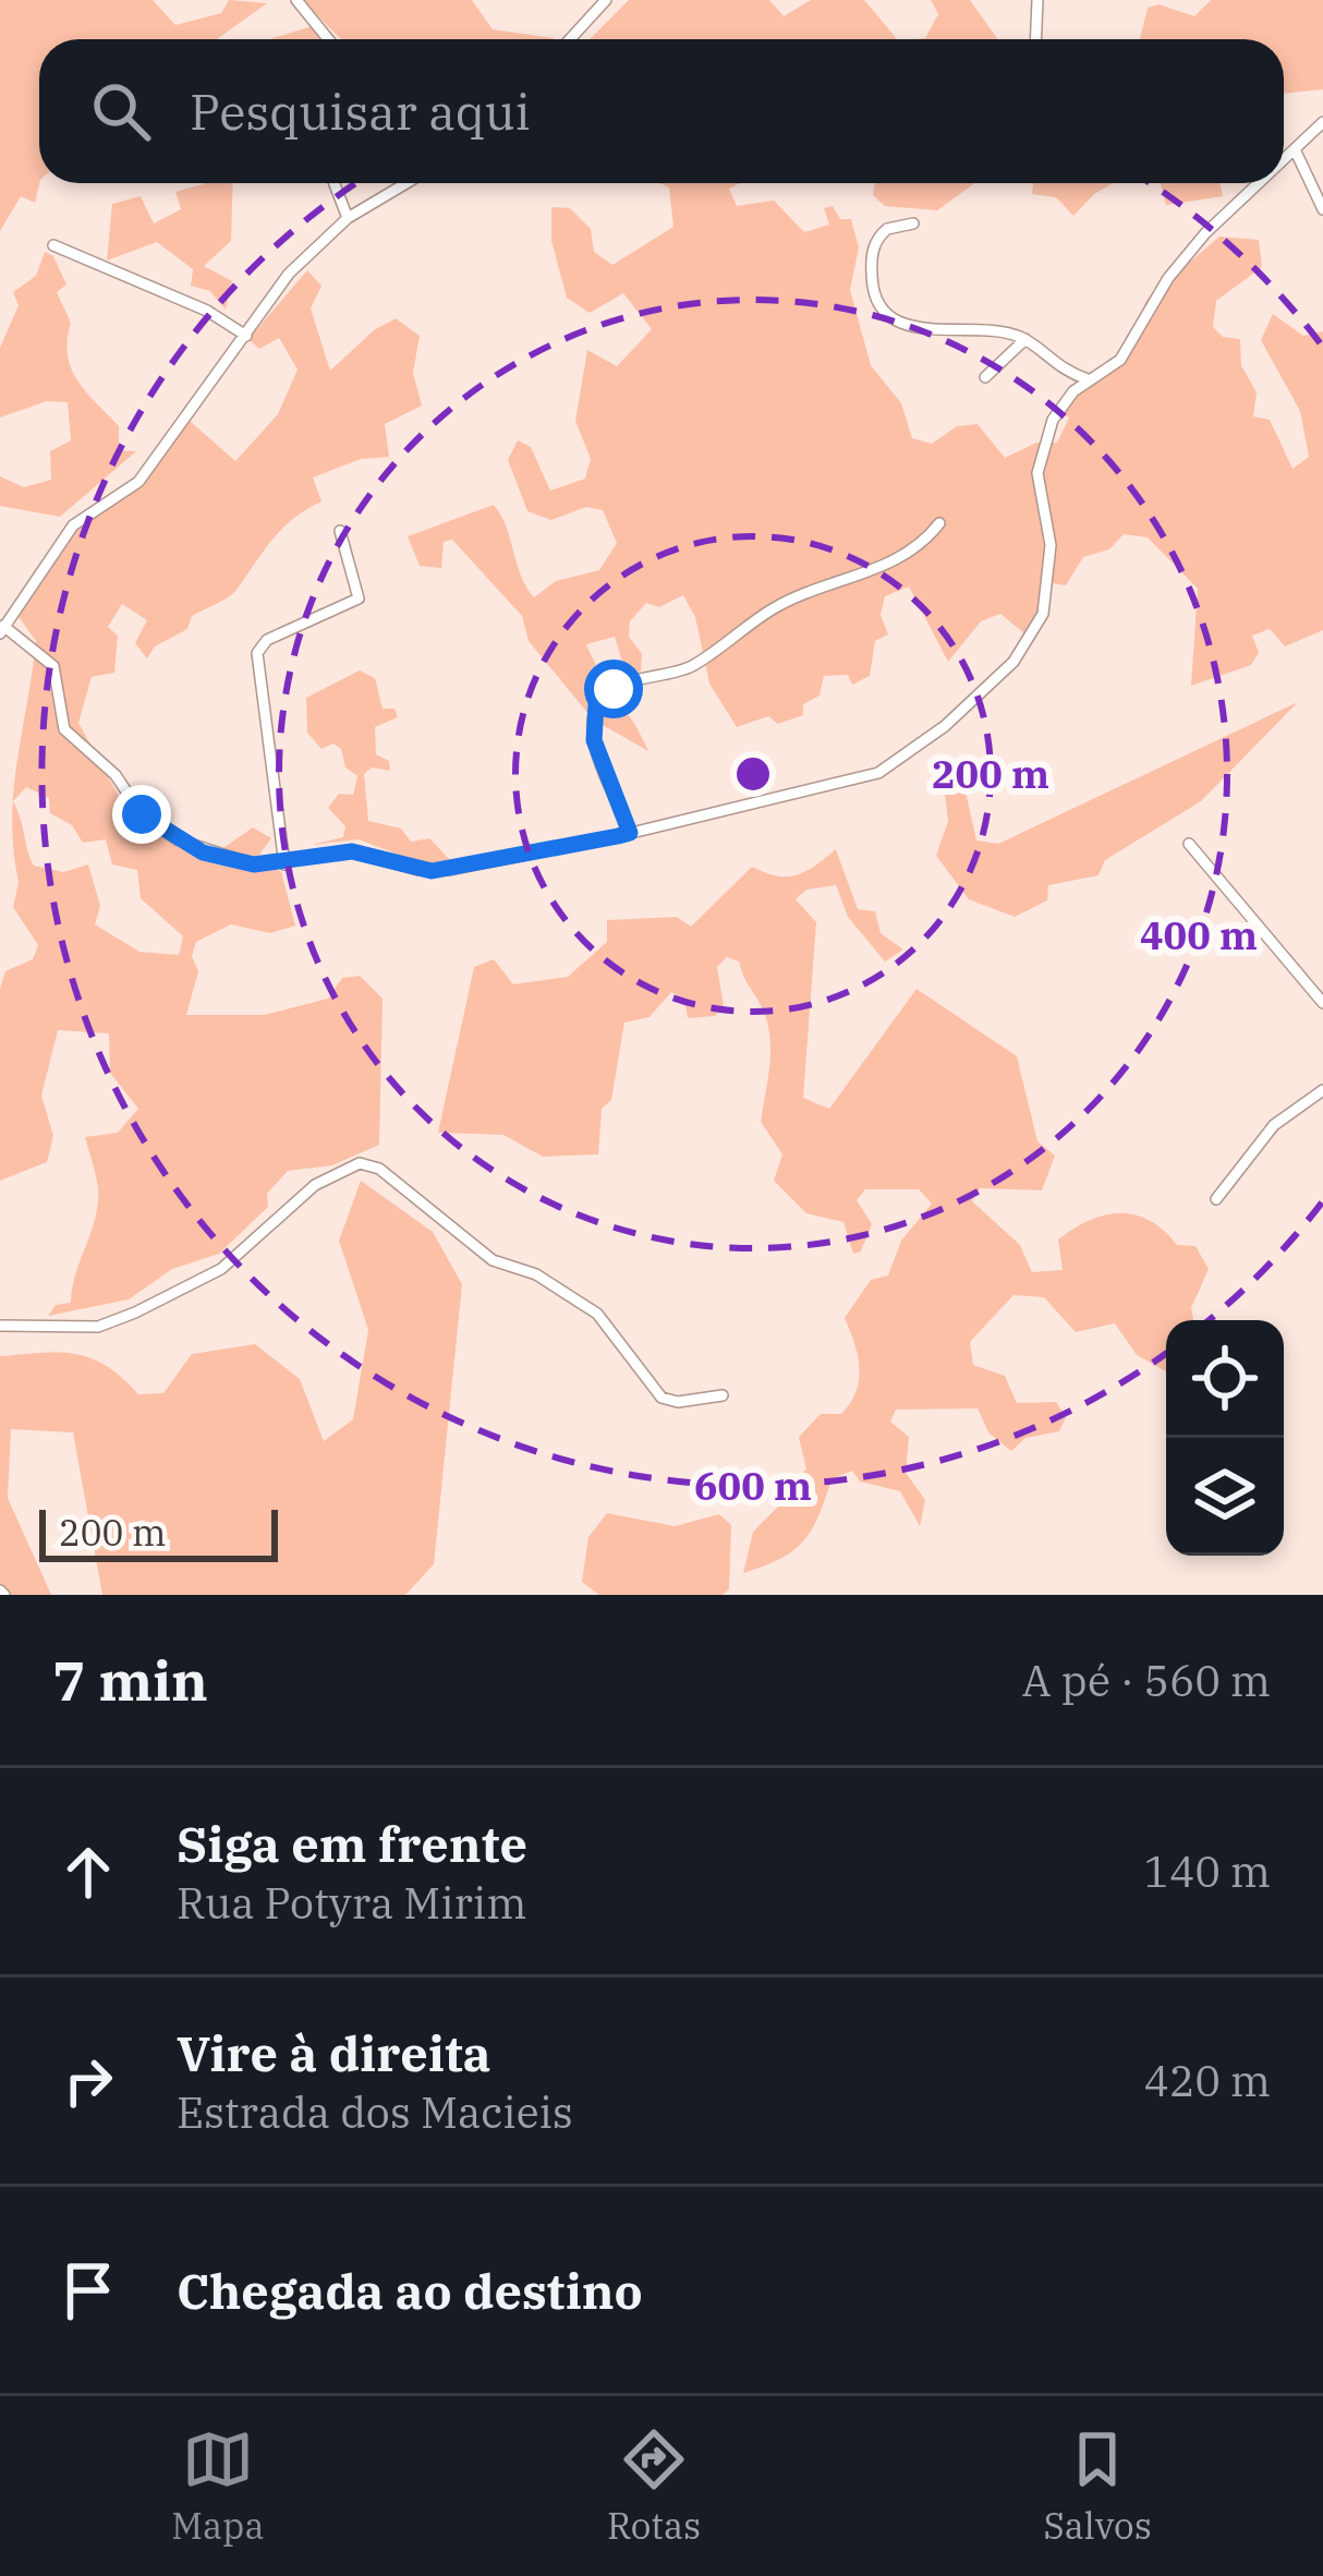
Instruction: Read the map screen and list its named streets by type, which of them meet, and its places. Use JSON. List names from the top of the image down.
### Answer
{
  "scale_bar": "200 m",
  "page": {
    "search": "Pesquisar aqui",
    "scale": "200 m",
    "heading": ["7 min", "A pé · 560 m"],
    "list": [
      ["Siga em frente", "Rua Potyra Mirim", "140 m"],
      ["Vire à direita", "Estrada dos Macieis", "420 m"],
      "Chegada ao destino"
    ],
    "nav": ["Mapa", "Rotas", "Salvos"]
  },
  "rings": ["200 m", "400 m", "600 m"]
}
